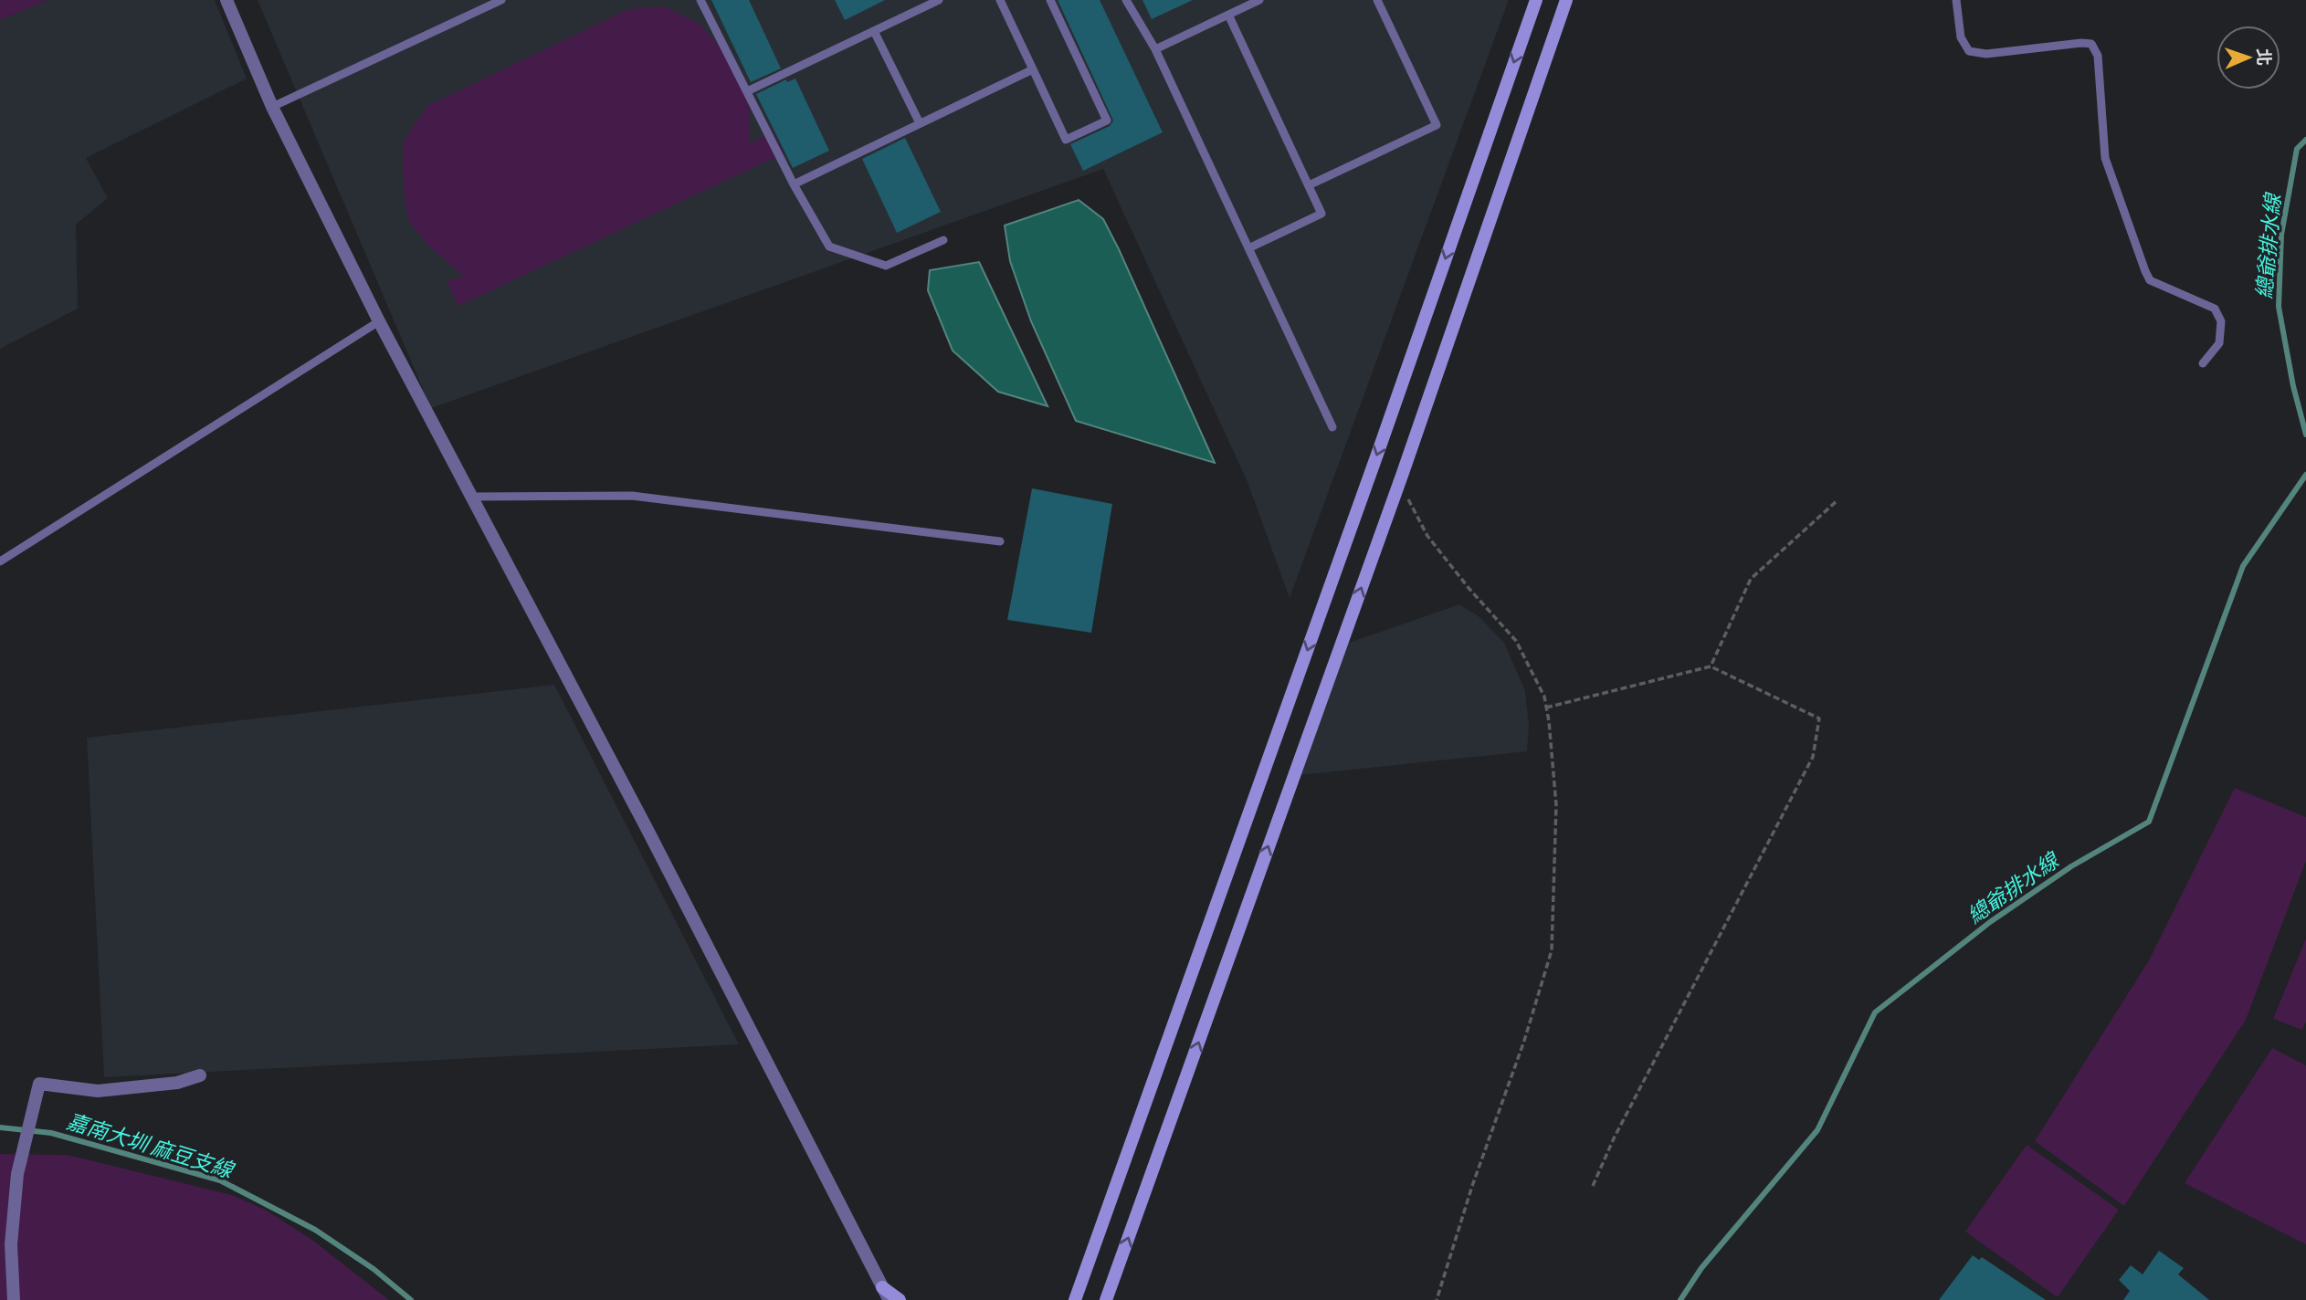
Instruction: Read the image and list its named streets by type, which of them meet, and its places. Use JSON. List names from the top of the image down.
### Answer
{
  "water": ["總爺排水線", "嘉南大圳 麻豆支線"],
  "north": "right"
}
